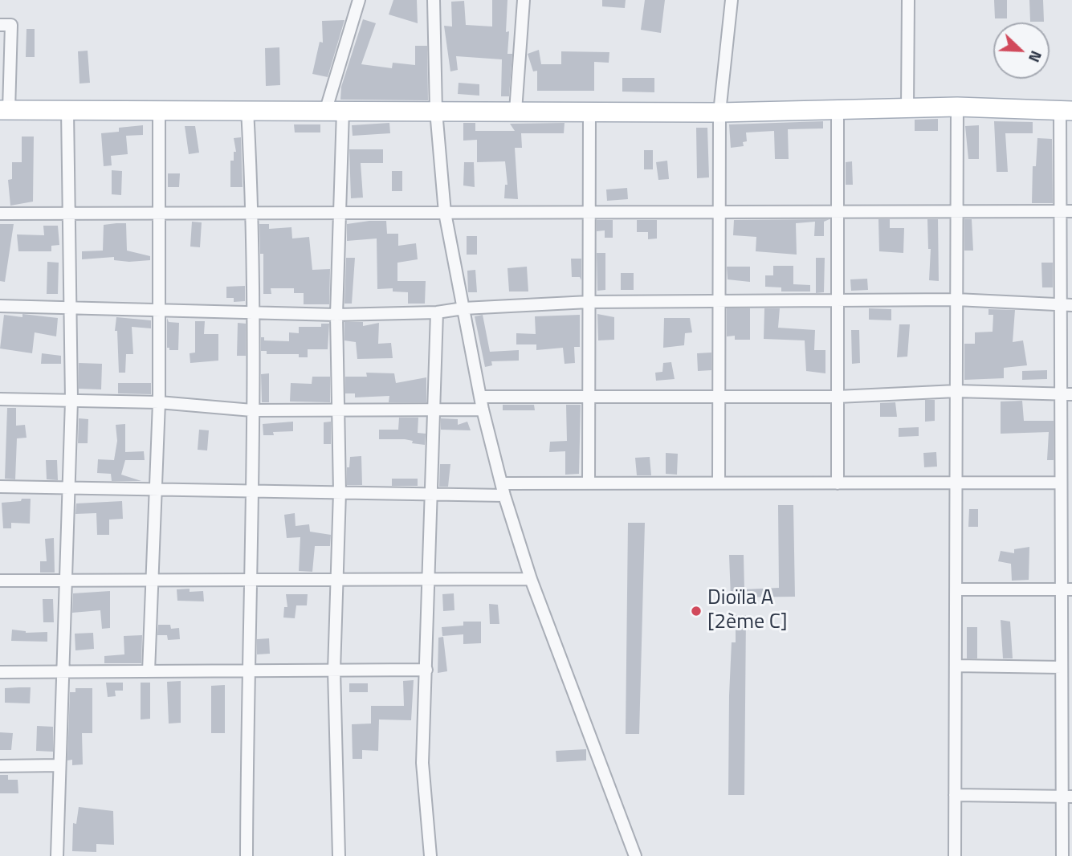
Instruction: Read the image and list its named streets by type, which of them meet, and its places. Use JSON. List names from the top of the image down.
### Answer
{
  "places": ["Dioïla A [2ème C]"],
  "north": "bottom right"
}
